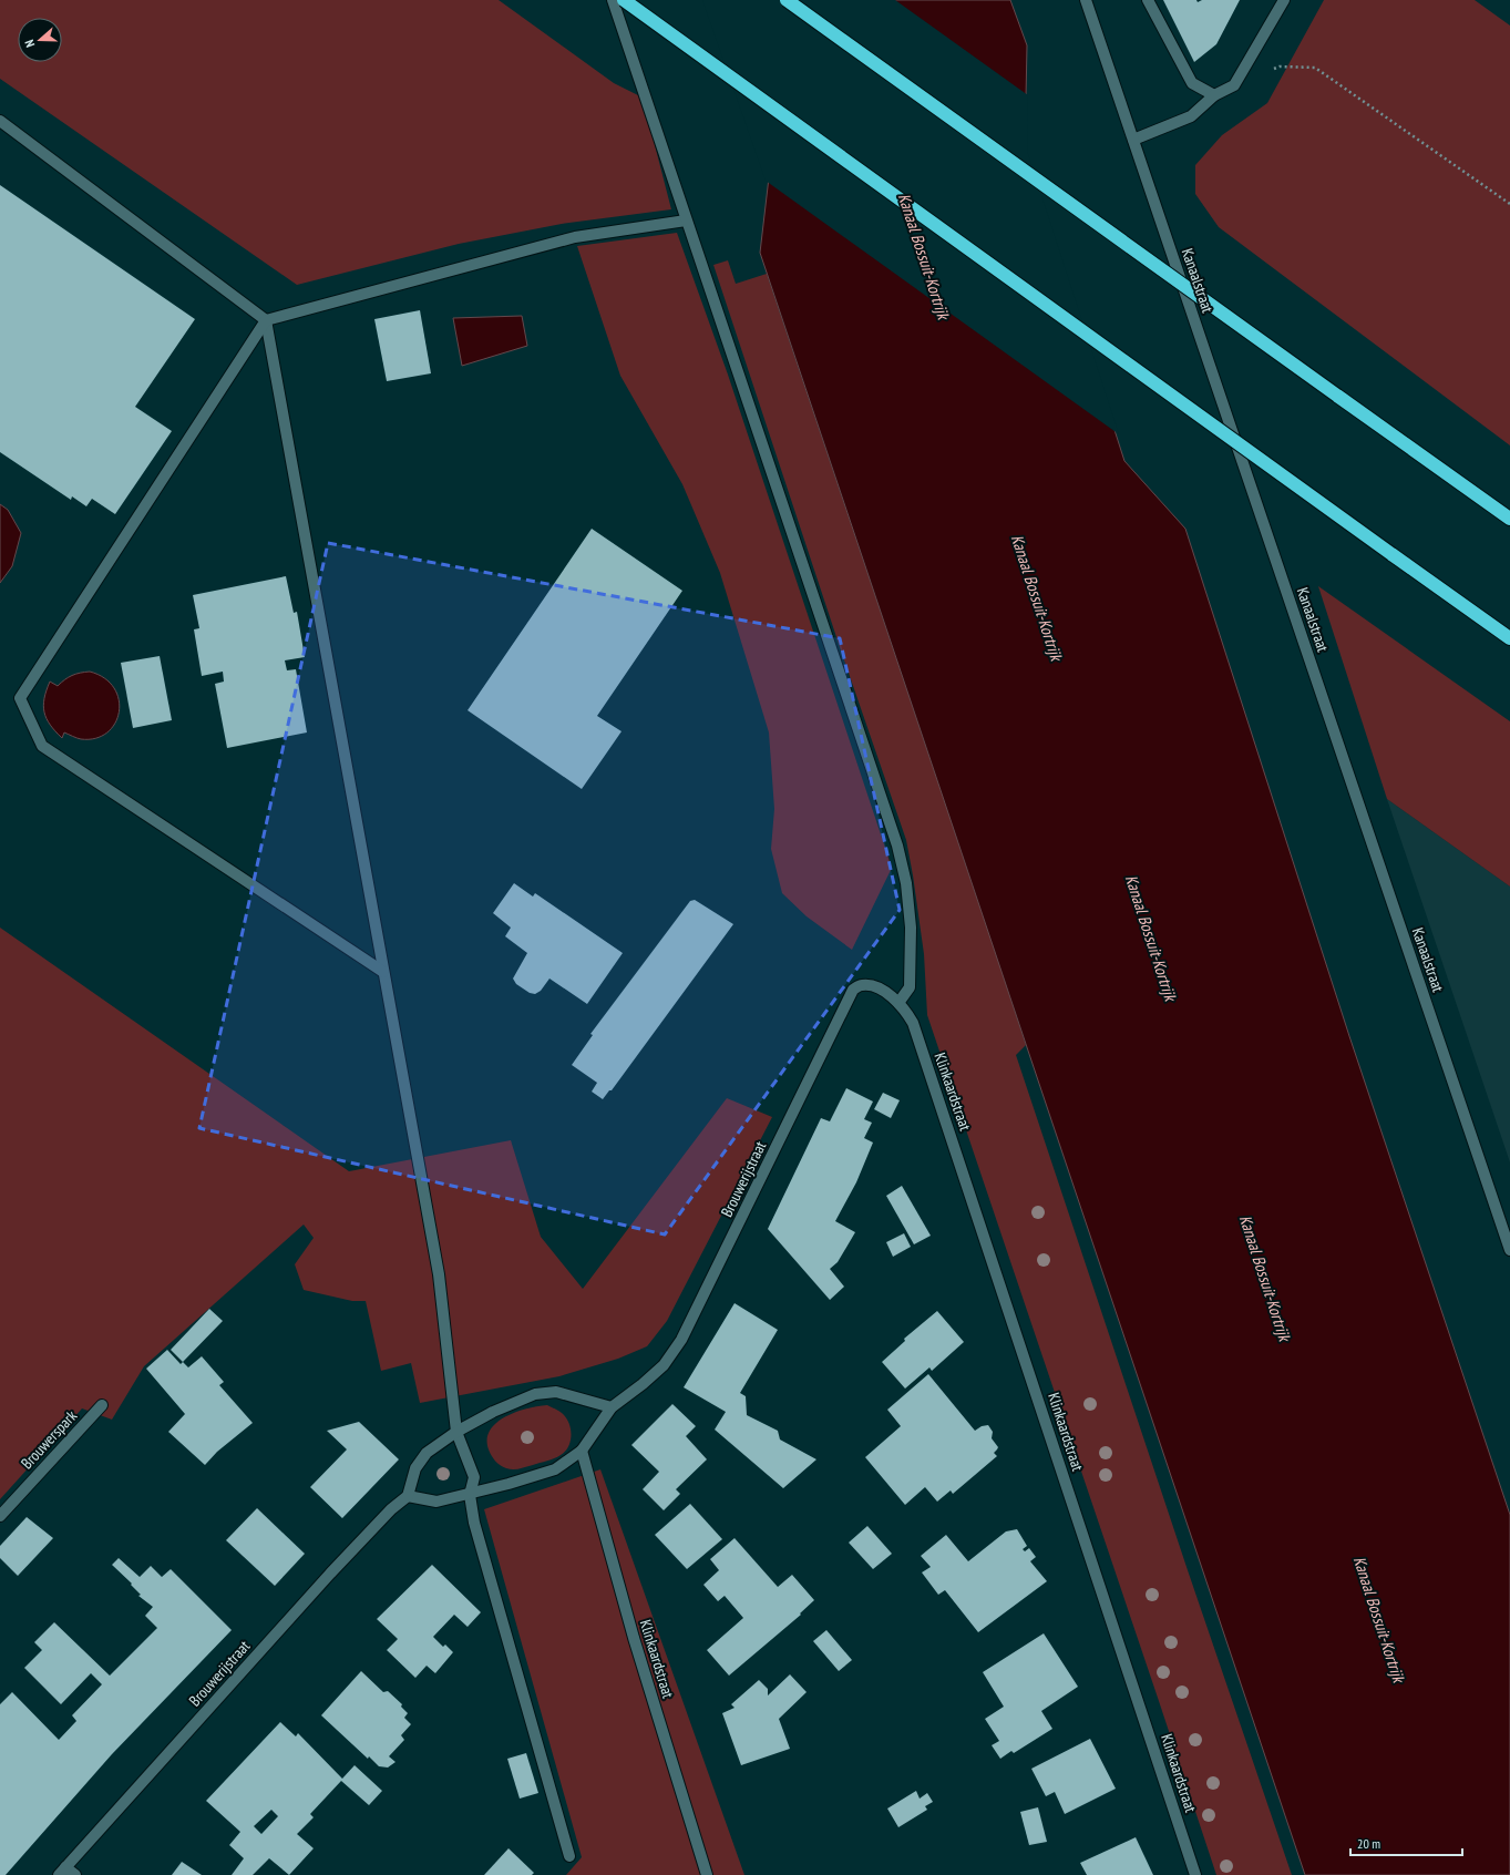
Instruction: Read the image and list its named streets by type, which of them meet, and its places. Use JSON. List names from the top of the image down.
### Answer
{
  "streets": {
    "street": [
      "Kanaalstraat",
      "Klinkaardstraat",
      "Brouwerijstraat",
      "Brouwerspark"
    ]
  },
  "crossings": [
    ["Klinkaardstraat", "Brouwerijstraat"]
  ],
  "water": ["Kanaal Bossuit-Kortrijk"],
  "scale_bar": "20 m",
  "north": "left"
}
